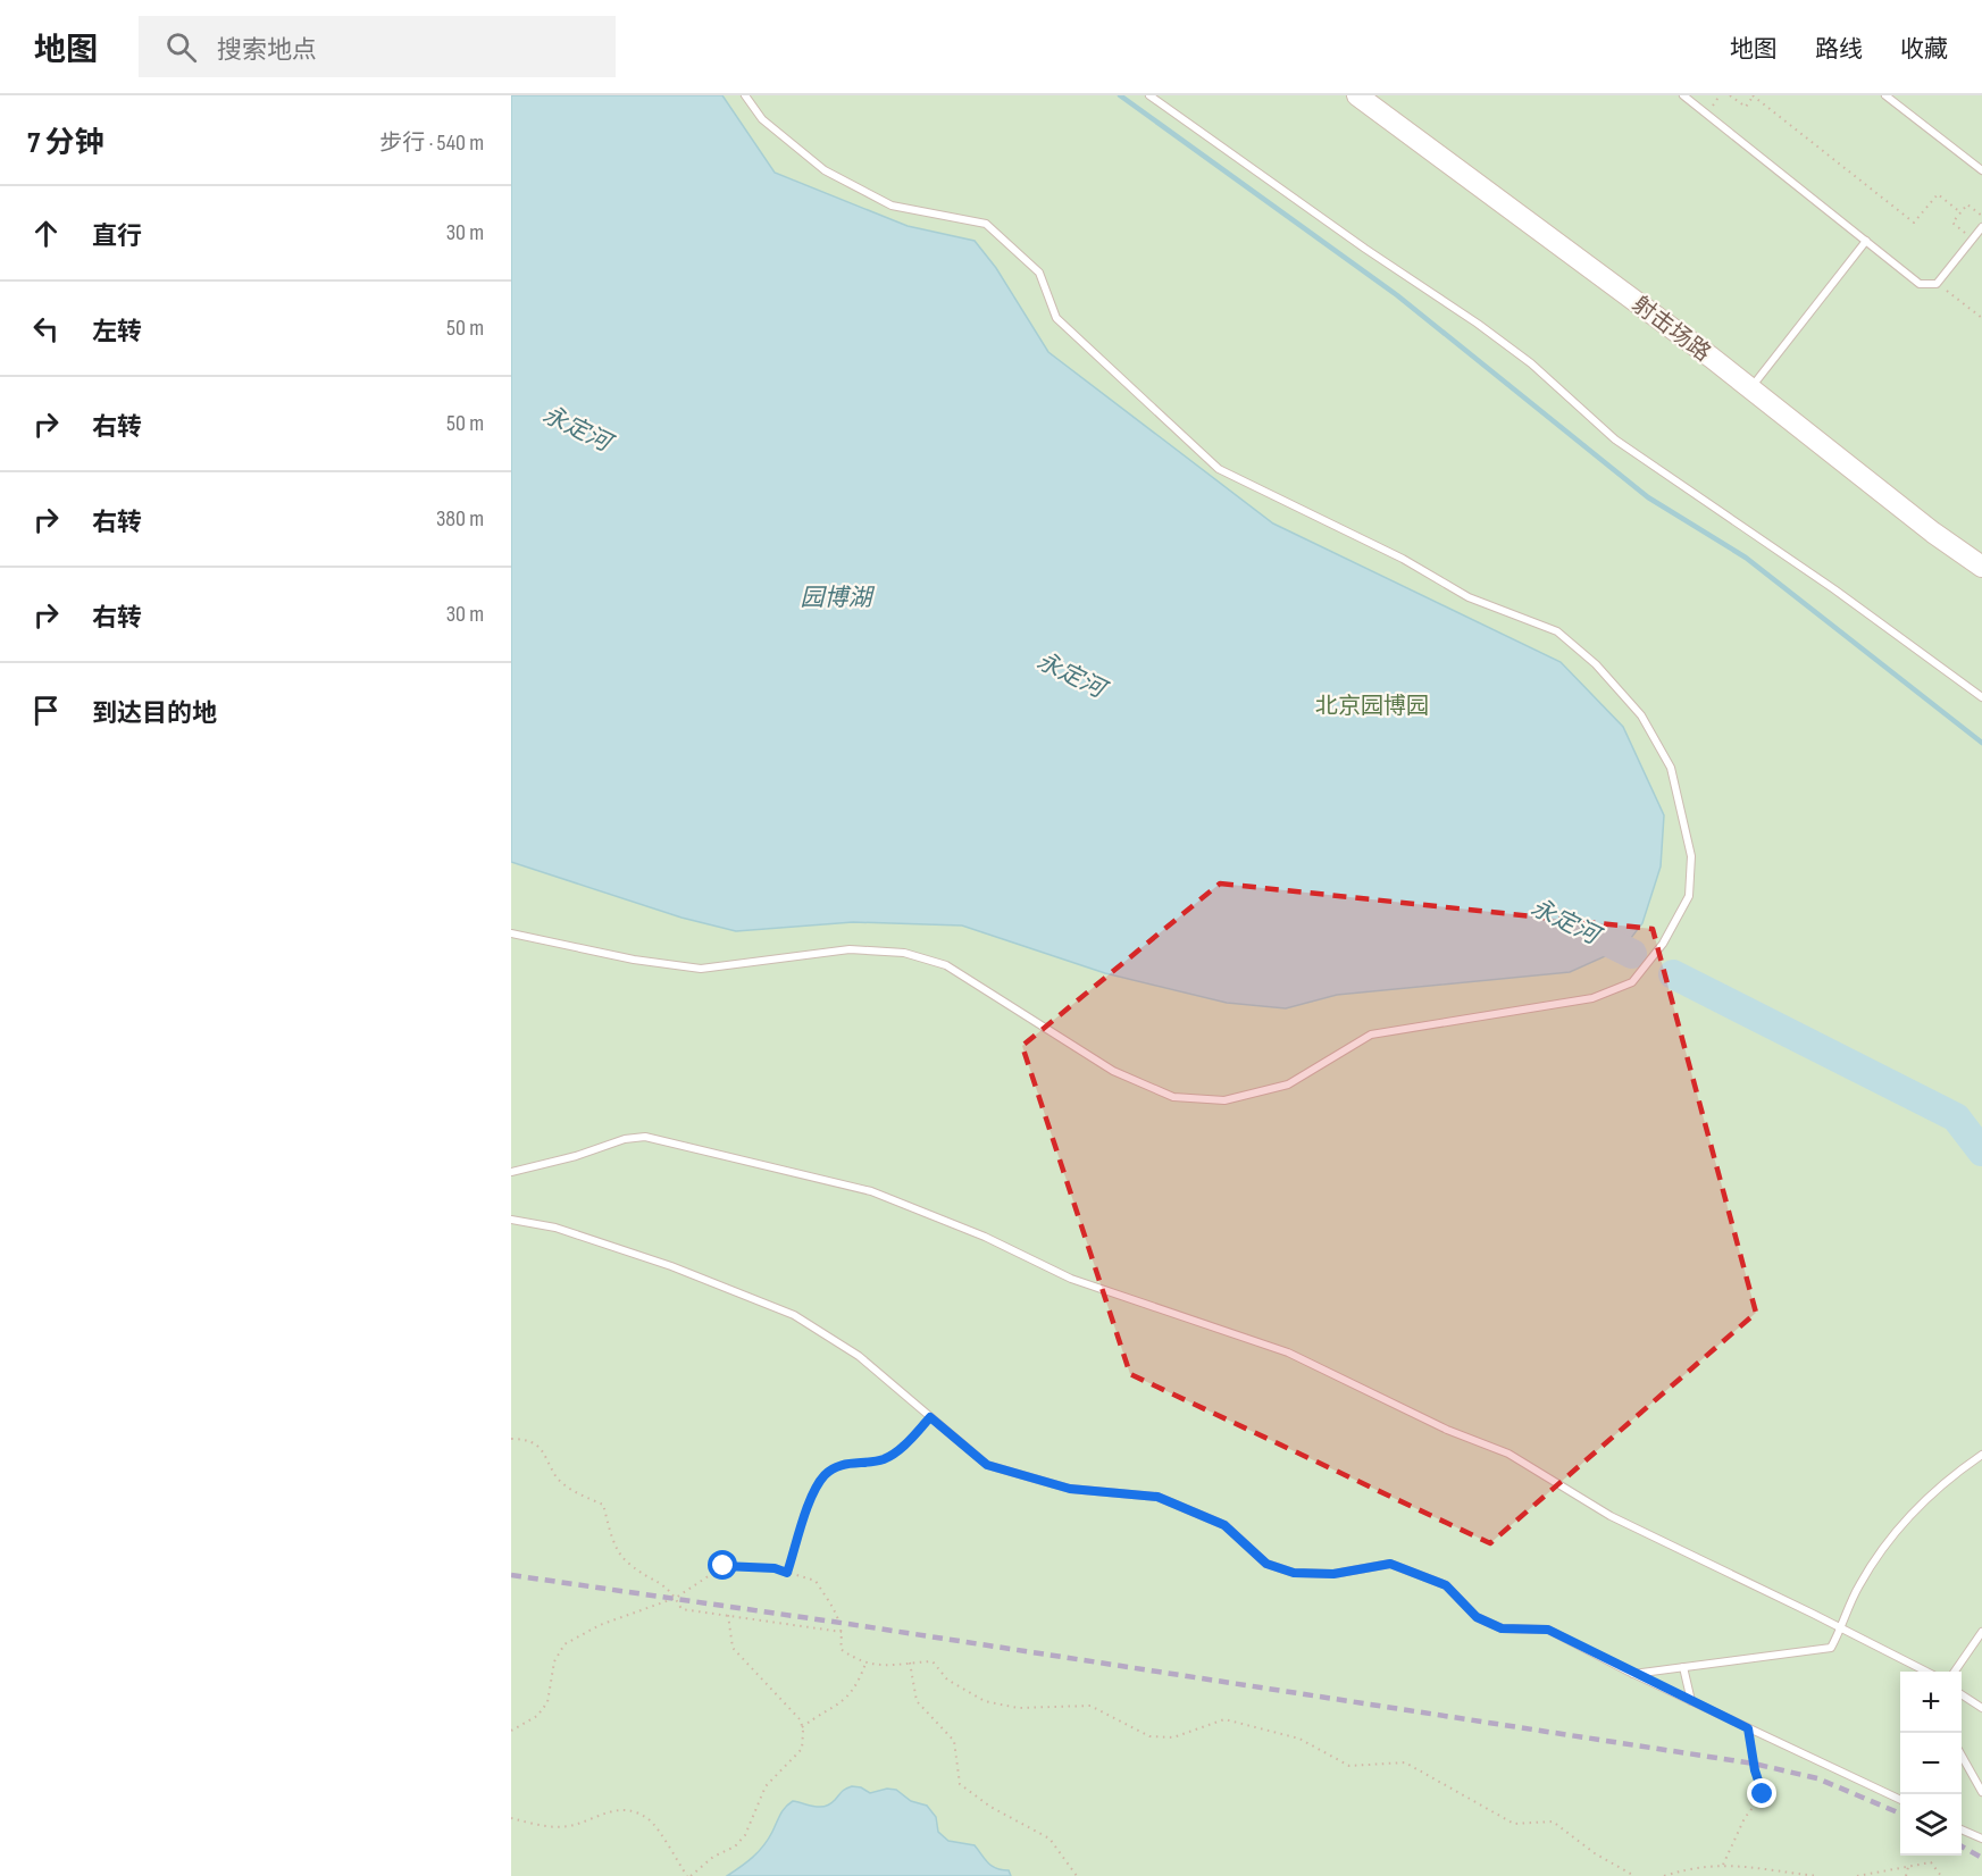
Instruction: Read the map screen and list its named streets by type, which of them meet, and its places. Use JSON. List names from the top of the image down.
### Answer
{
  "streets": {
    "street": ["射击场路"]
  },
  "water": ["永定河", "园博湖"],
  "parks": ["北京园博园"],
  "page": {
    "header": "地图",
    "search": "搜索地点",
    "nav": ["地图", "路线", "收藏"],
    "heading": ["7 分钟", "步行 · 540 m"],
    "list": [
      ["直行", "30 m"],
      ["左转", "50 m"],
      ["右转", "50 m"],
      ["右转", "380 m"],
      ["右转", "30 m"],
      "到达目的地"
    ],
    "map_buttons": ["+", "−"]
  }
}
